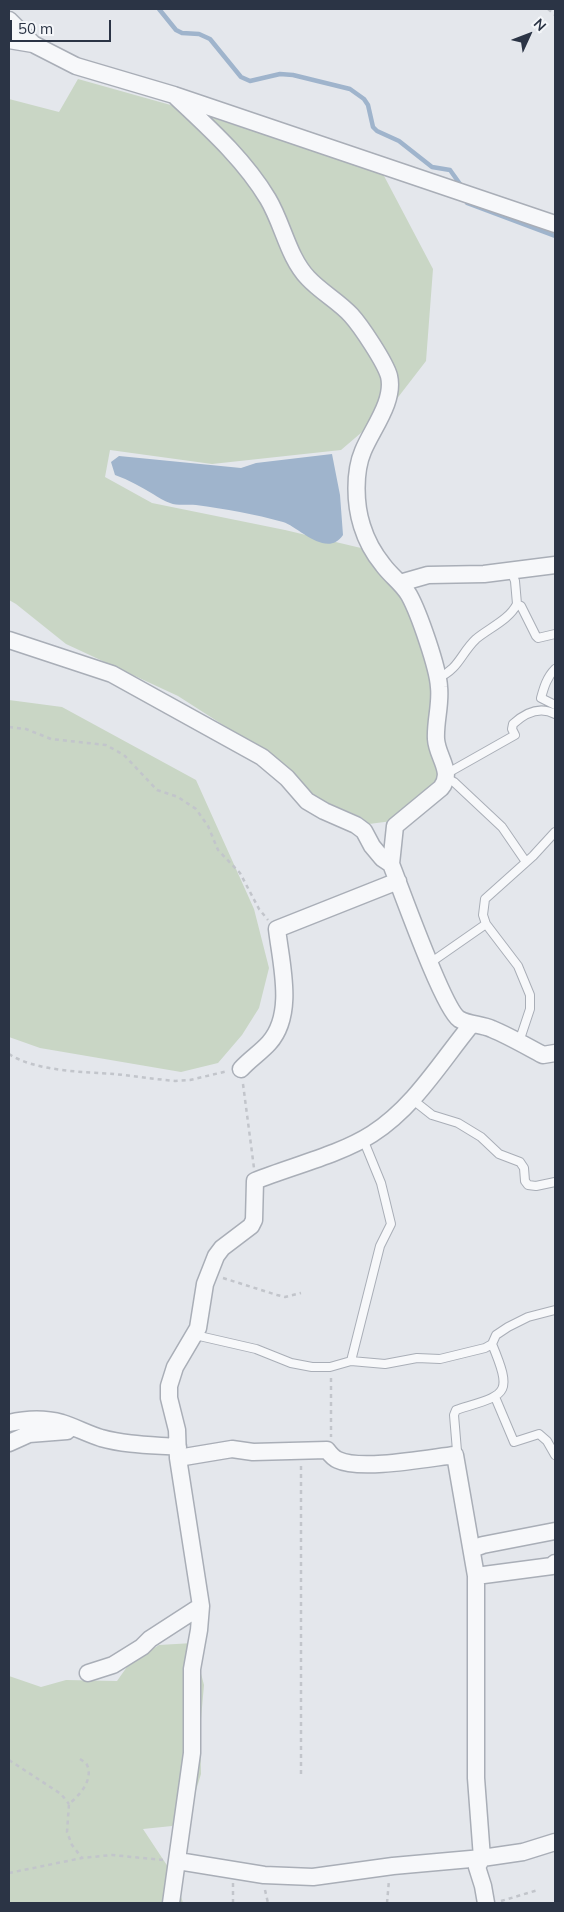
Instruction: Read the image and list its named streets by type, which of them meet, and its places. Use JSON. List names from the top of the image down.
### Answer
{
  "scale_bar": "50 m",
  "north": "top right"
}
